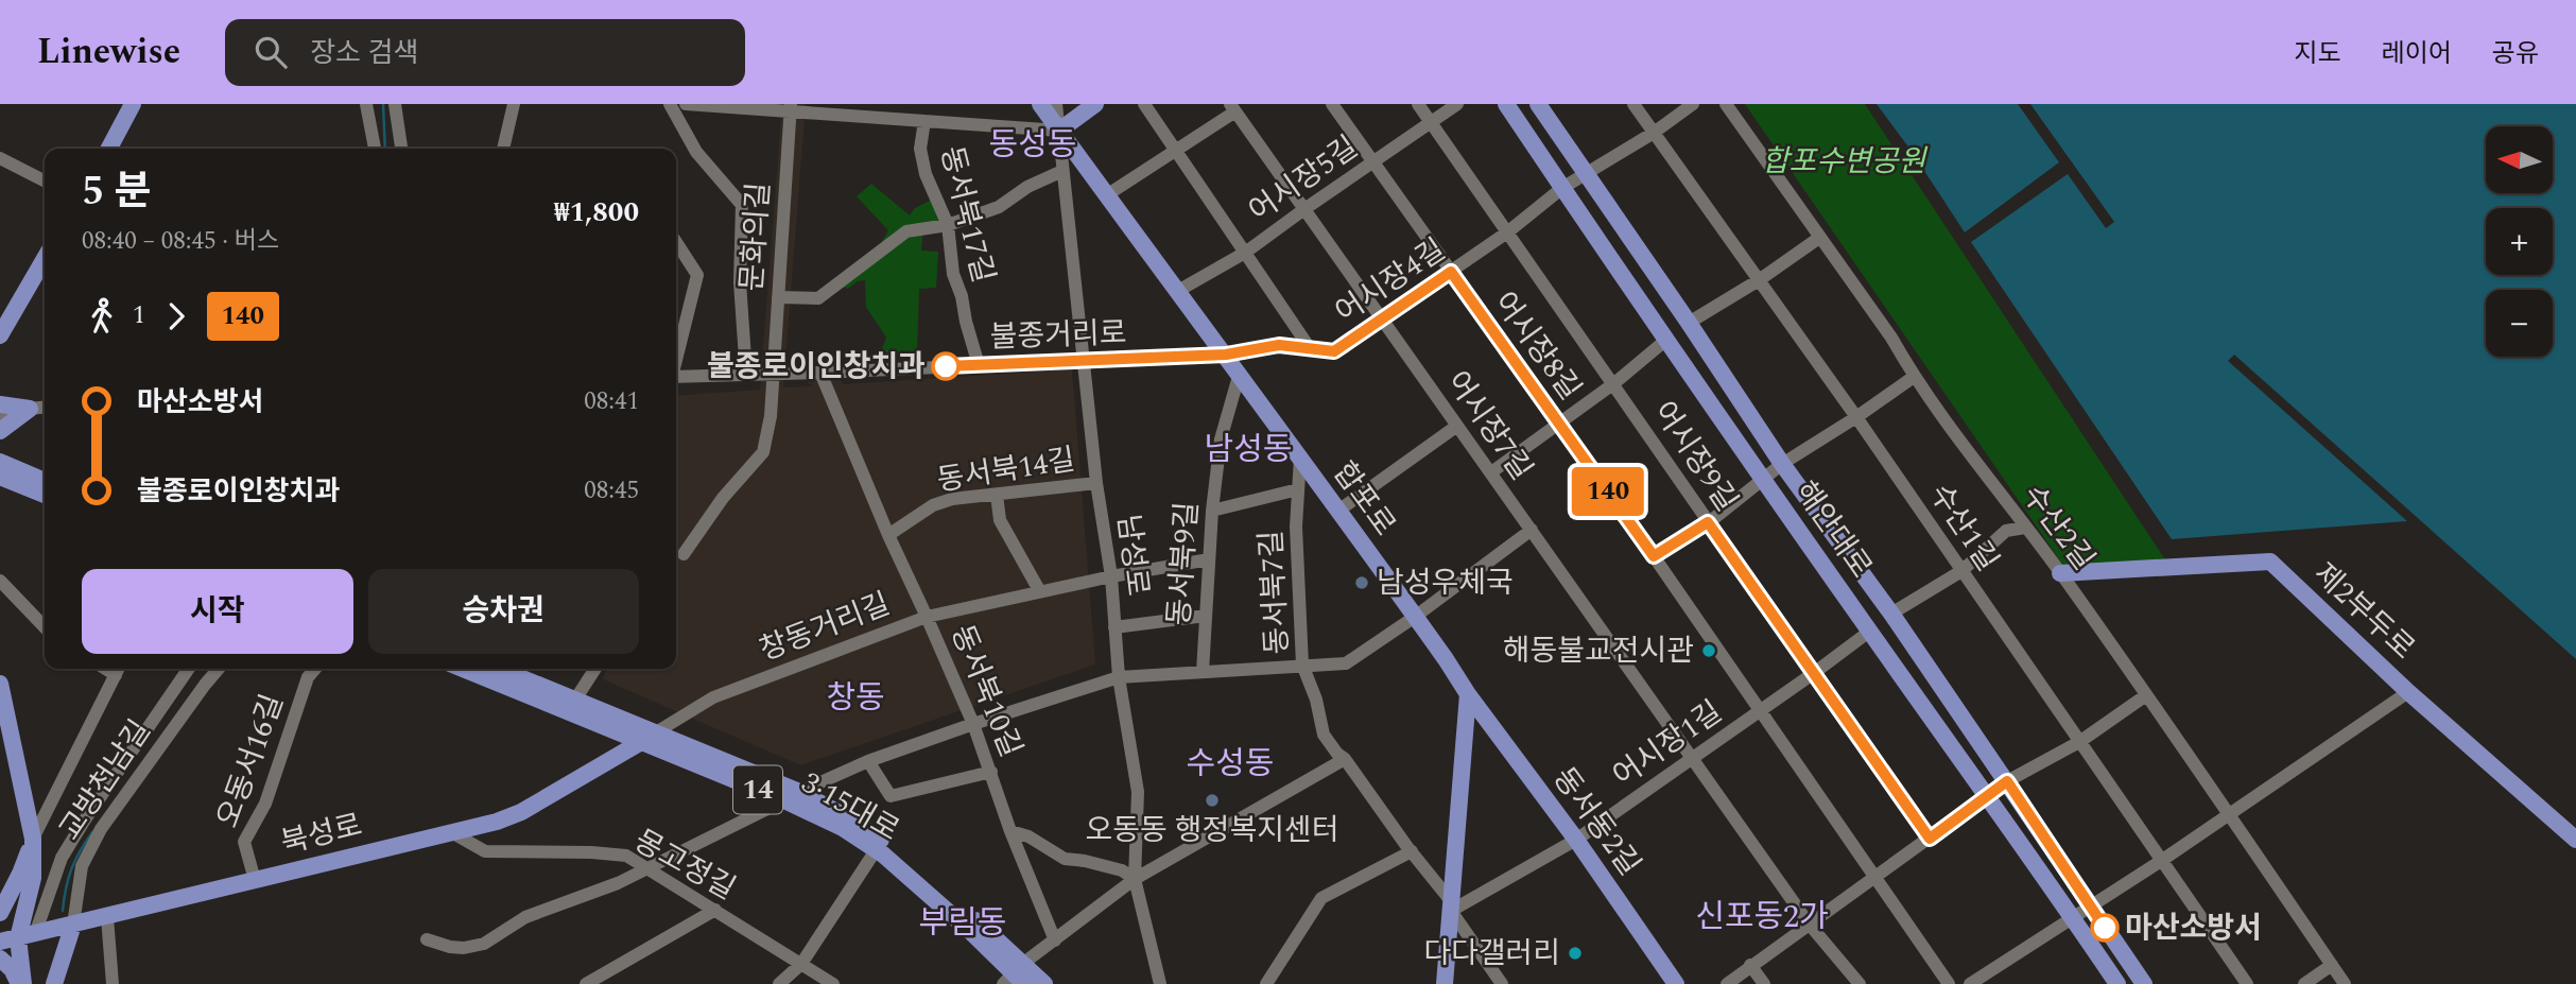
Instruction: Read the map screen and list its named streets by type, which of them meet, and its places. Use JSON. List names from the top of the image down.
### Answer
{
  "streets": {
    "main road": [
      "합포로",
      "해안대로",
      "제2부두로",
      "교방천남길",
      "14",
      "3·15대로",
      "동서동2길",
      "북성로"
    ],
    "street": [
      "어시장5길",
      "동서북17길",
      "문화의길",
      "어시장4길",
      "불종거리로",
      "어시장8길",
      "어시장7길",
      "어시장9길",
      "동서북14길",
      "수산1길",
      "수산2길",
      "남성로",
      "동서북9길",
      "동서북7길",
      "창동거리길",
      "동서북10길",
      "어시장1길",
      "오동서16길",
      "몽고정길"
    ]
  },
  "crossings": [
    ["어시장5길", "어시장8길"],
    ["어시장5길", "어시장7길"],
    ["어시장5길", "어시장9길"],
    ["어시장5길", "합포로"],
    ["동서북17길", "불종거리로"],
    ["문화의길", "불종거리로"],
    ["어시장4길", "불종거리로"],
    ["어시장4길", "어시장8길"],
    ["어시장4길", "어시장7길"],
    ["어시장4길", "어시장9길"],
    ["어시장4길", "합포로"],
    ["어시장4길", "해안대로"],
    ["불종거리로", "합포로"],
    ["불종거리로", "남성로"],
    ["불종거리로", "동서북10길"],
    ["어시장8길", "어시장1길"],
    ["어시장7길", "어시장1길"],
    ["어시장9길", "어시장1길"],
    ["동서북14길", "남성로"],
    ["동서북14길", "동서북10길"],
    ["합포로", "남성로"],
    ["합포로", "동서북9길"],
    ["합포로", "동서북7길"],
    ["합포로", "동서동2길"],
    ["수산2길", "제2부두로"],
    ["해안대로", "어시장1길"],
    ["남성로", "창동거리길"],
    ["동서북9길", "창동거리길"],
    ["동서북7길", "어시장1길"],
    ["창동거리길", "동서북10길"],
    ["창동거리길", "3·15대로"],
    ["창동거리길", "북성로"],
    ["어시장1길", "동서동2길"],
    ["오동서16길", "북성로"],
    ["교방천남길", "북성로"],
    ["3·15대로", "북성로"],
    ["북성로", "몽고정길"]
  ],
  "districts": [
    "동성동",
    "남성동",
    "창동",
    "수성동",
    "신포동2가",
    "부림동"
  ],
  "parks": ["합포수변공원"],
  "places": [
    "불종로이인창치과",
    "남성우체국",
    "해동불교전시관",
    "오동동 행정복지센터",
    "마산소방서",
    "다다갤러리"
  ],
  "lines": ["bus line 140"],
  "north": "left",
  "page": {
    "header": "Linewise",
    "search": "장소 검색",
    "nav": ["지도", "레이어", "공유"],
    "on_map": "140",
    "map_buttons": ["+", "−"],
    "heading": ["5 분", "08:40 – 08:45 · 버스", "₩1,800"],
    "legs": ["1", "140"],
    "list": [
      {
        "name": "마산소방서",
        "value": "08:41"
      },
      {
        "name": "불종로이인창치과",
        "value": "08:45"
      }
    ],
    "buttons": ["시작", "승차권"]
  }
}
